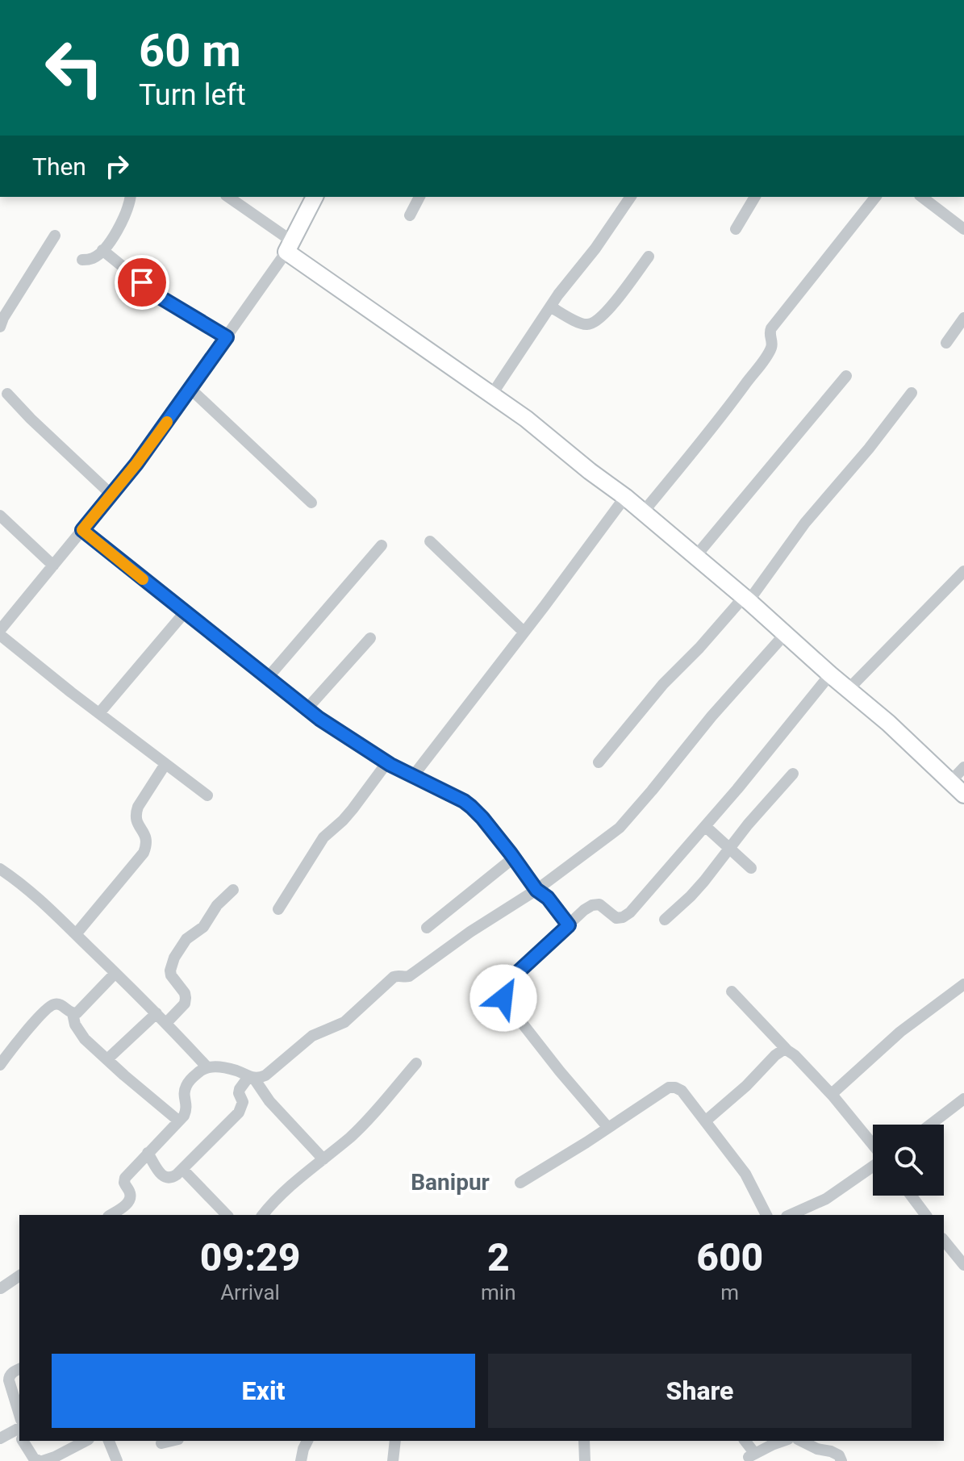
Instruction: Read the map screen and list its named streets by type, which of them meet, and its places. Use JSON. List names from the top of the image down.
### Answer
{
  "districts": ["Banipur"],
  "page": {
    "turn": ["60 m", "Turn left"],
    "then": "Then",
    "eta": [
      "09:29",
      "Arrival",
      "2",
      "min",
      "600",
      "m"
    ],
    "buttons": ["Exit", "Share"]
  }
}
